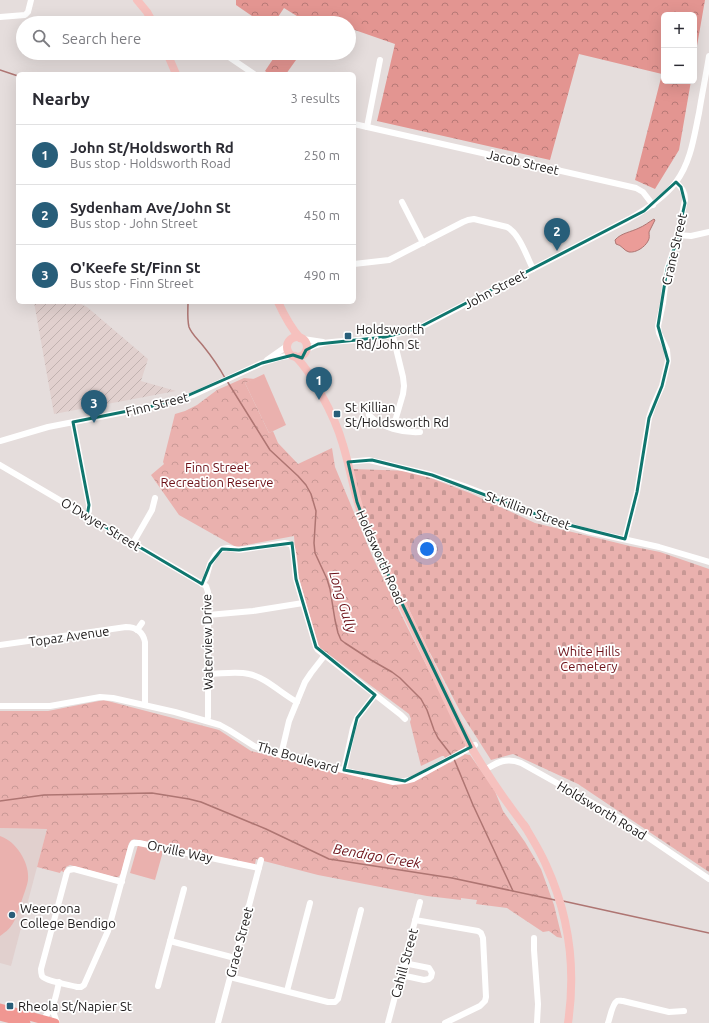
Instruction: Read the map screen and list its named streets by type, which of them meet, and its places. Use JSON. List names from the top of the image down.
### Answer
{
  "streets": {
    "main road": ["Holdsworth Road"],
    "street": [
      "Jacob Street",
      "Crane Street",
      "John Street",
      "Finn Street",
      "St Killian Street",
      "O'Dwyer Street",
      "Topaz Avenue",
      "Waterview Drive",
      "The Boulevard",
      "Orville Way",
      "Grace Street",
      "Cahill Street"
    ]
  },
  "crossings": [
    ["Jacob Street", "John Street"],
    ["Crane Street", "St Killian Street"],
    ["John Street", "Finn Street"],
    ["John Street", "Holdsworth Road"],
    ["Finn Street", "Holdsworth Road"],
    ["St Killian Street", "Holdsworth Road"],
    ["O'Dwyer Street", "Waterview Drive"],
    ["Holdsworth Road", "The Boulevard"],
    ["Waterview Drive", "The Boulevard"],
    ["Orville Way", "Grace Street"]
  ],
  "water": ["Long Gully", "Bendigo Creek"],
  "parks": ["Finn Street Recreation Reserve", "White Hills Cemetery"],
  "places": {
    "transit": ["Holdsworth Rd/John St", "St Killian St/Holdsworth Rd", "Rheola St/Napier St"],
    "other": ["Weeroona College Bendigo"]
  },
  "page": {
    "map_buttons": ["+", "−"],
    "search": "Search here",
    "heading": ["Nearby", "3 results"],
    "list": [
      {
        "mark": "1",
        "name": "John St/Holdsworth Rd",
        "note": "Bus stop · Holdsworth Road",
        "value": "250 m"
      },
      {
        "mark": "2",
        "name": "Sydenham Ave/John St",
        "note": "Bus stop · John Street",
        "value": "450 m"
      },
      {
        "mark": "3",
        "name": "O'Keefe St/Finn St",
        "note": "Bus stop · Finn Street",
        "value": "490 m"
      }
    ],
    "pins": ["2", "1", "3"]
  }
}
